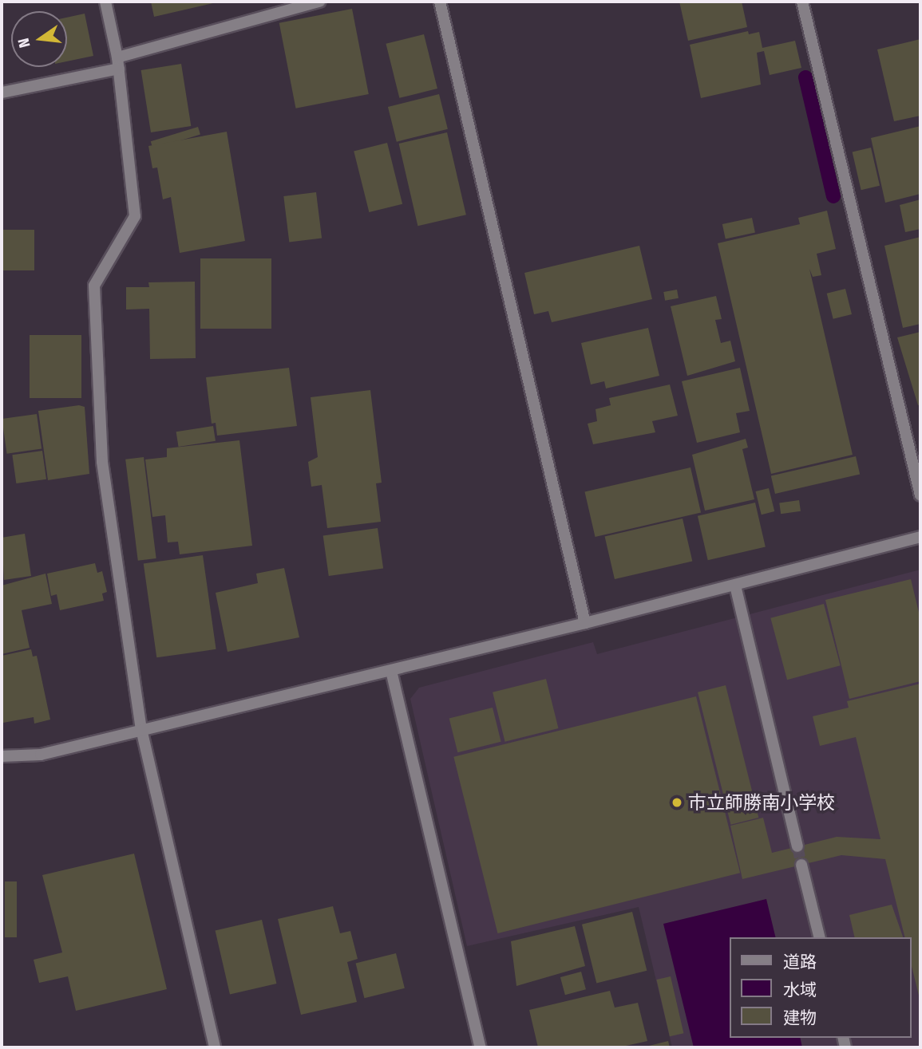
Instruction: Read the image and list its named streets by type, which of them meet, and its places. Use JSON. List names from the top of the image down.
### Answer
{
  "places": ["市立師勝南小学校"],
  "legend": ["道路", "水域", "建物"],
  "north": "left"
}
